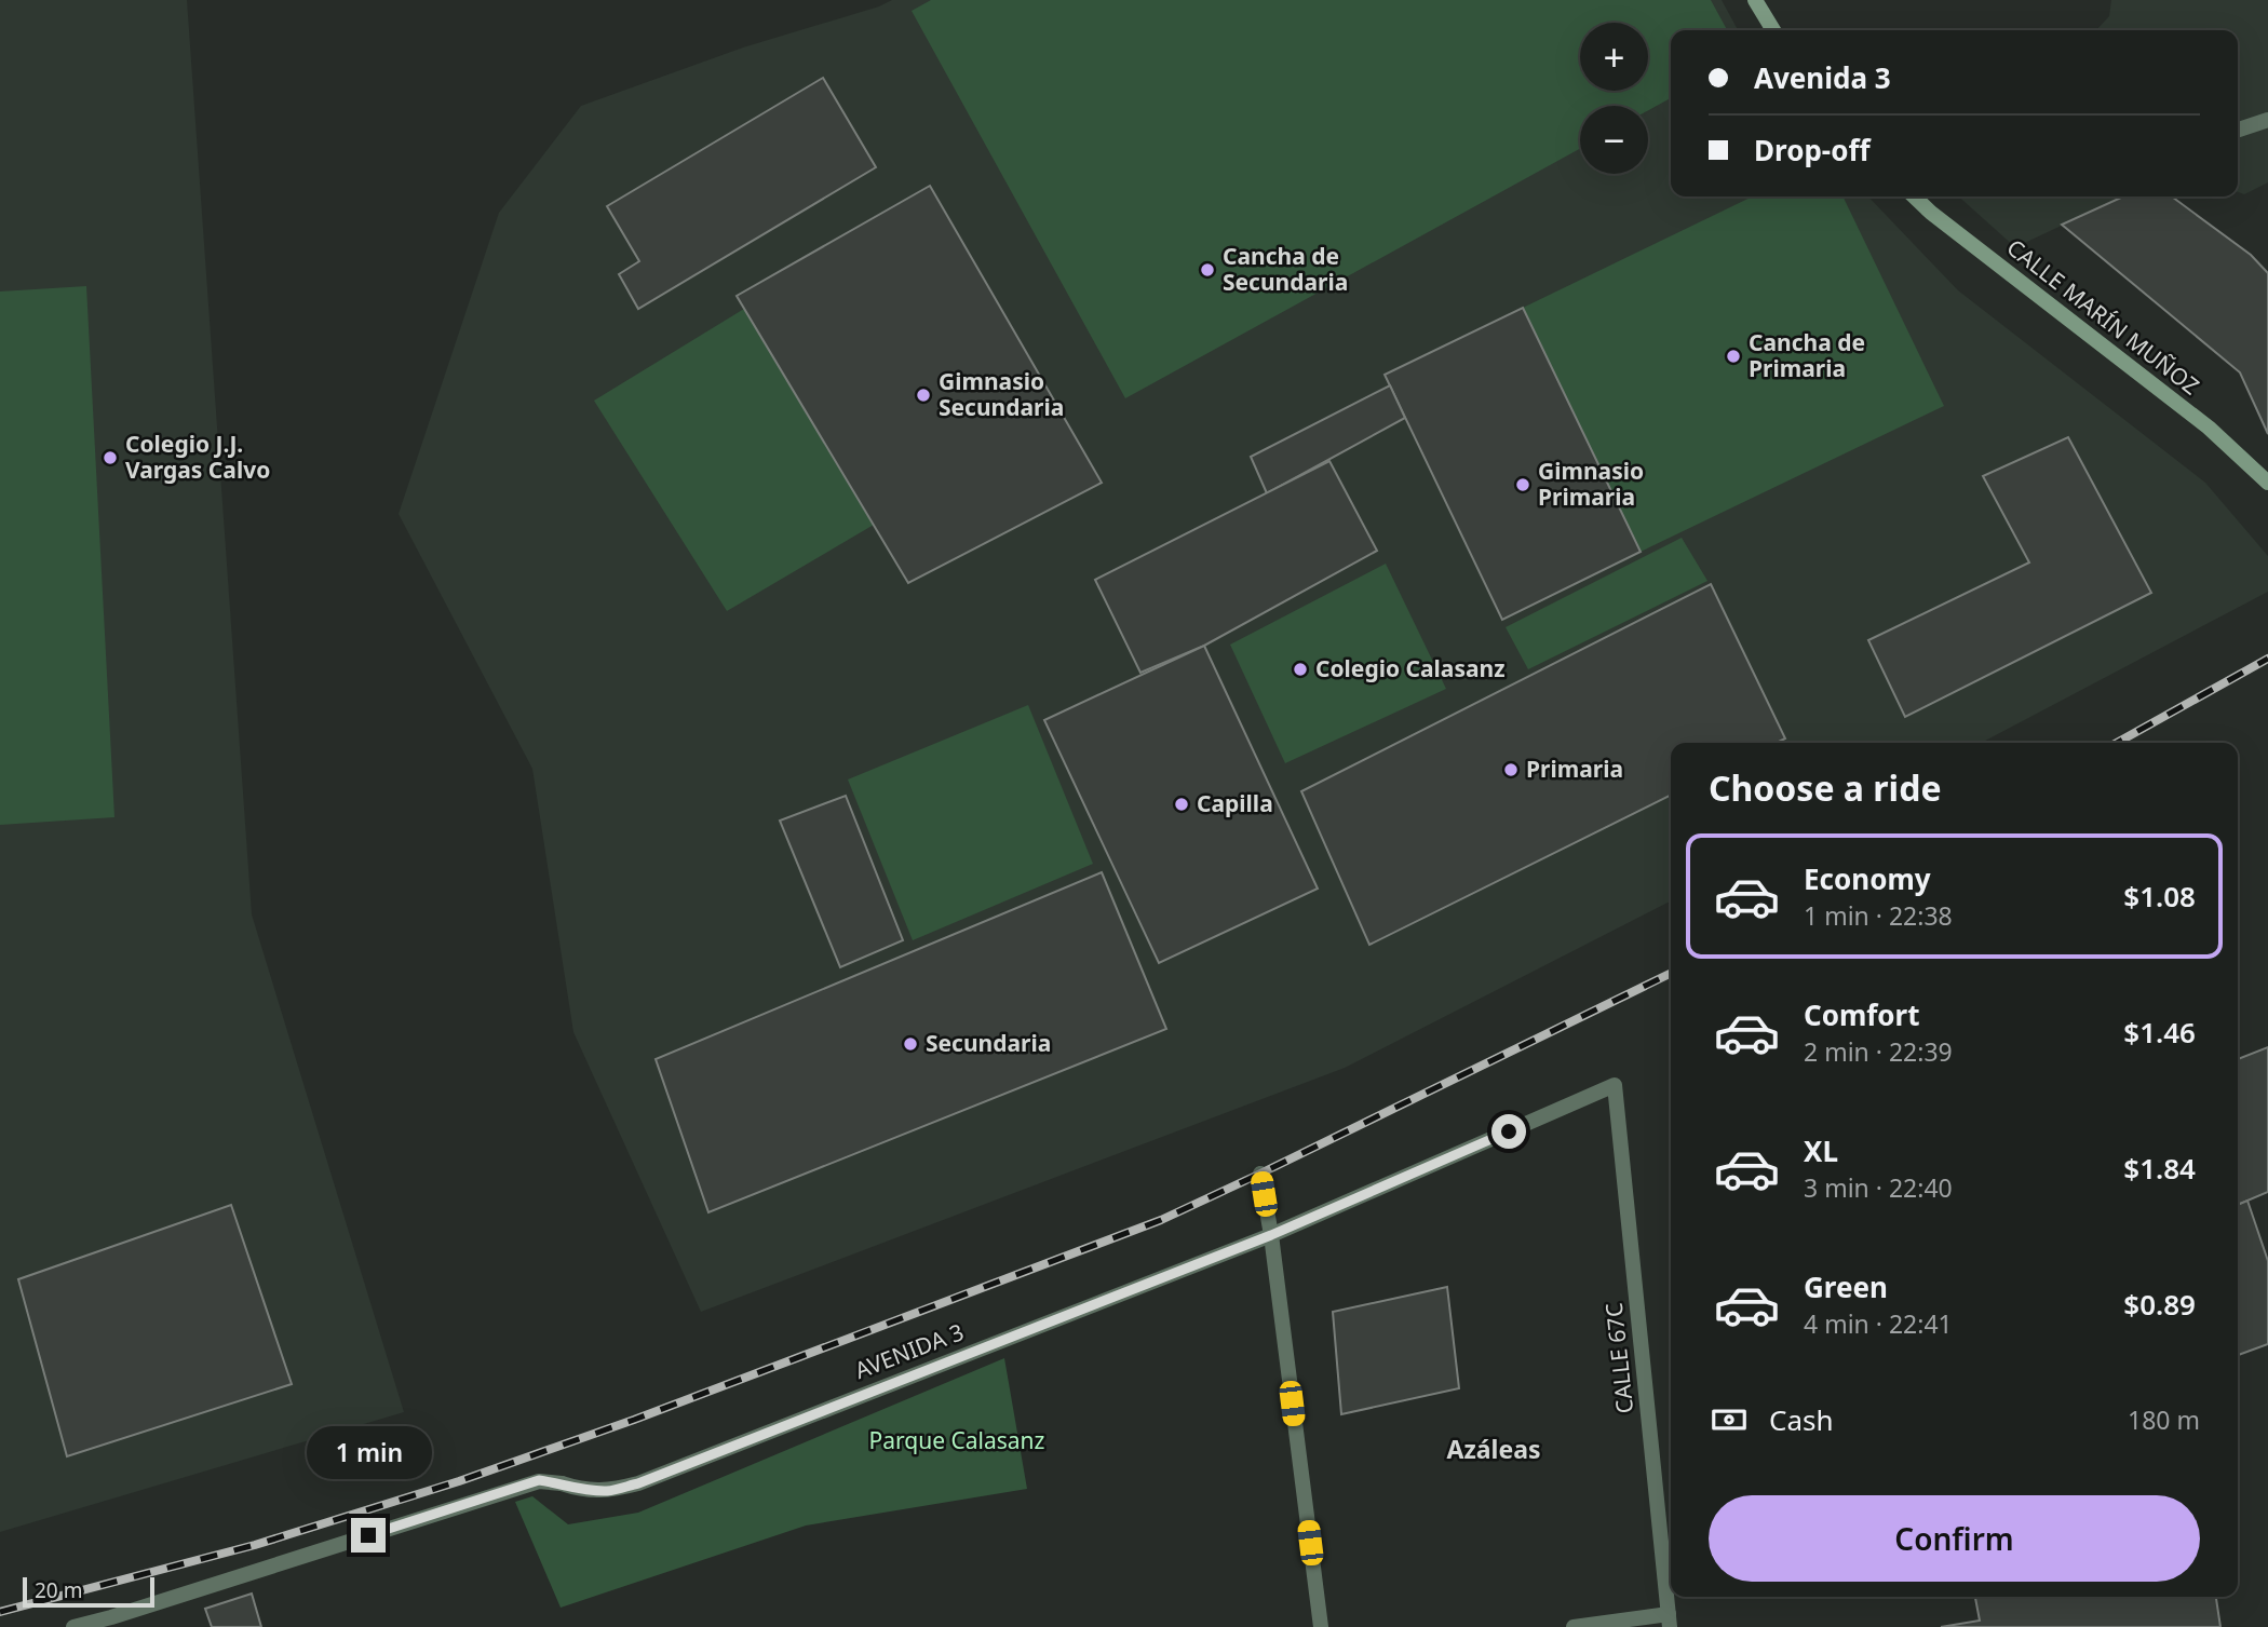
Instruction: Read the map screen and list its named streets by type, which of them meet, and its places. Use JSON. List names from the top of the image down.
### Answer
{
  "streets": {
    "street": ["CALLE MARÍN MUÑOZ", "AVENIDA 3", "CALLE 67C"]
  },
  "crossings": [
    ["AVENIDA 3", "CALLE 67C"]
  ],
  "districts": ["Azáleas"],
  "parks": ["Parque Calasanz"],
  "places": [
    "Cancha de Secundaria",
    "Cancha de Primaria",
    "Gimnasio Secundaria",
    "Colegio J.J. Vargas Calvo",
    "Gimnasio Primaria",
    "Colegio Calasanz",
    "Primaria",
    "Capilla",
    "Secundaria"
  ],
  "scale_bar": "20 m",
  "page": {
    "map_buttons": ["+", "−"],
    "banner": ["Avenida 3", "Drop-off"],
    "heading": "Choose a ride",
    "list": [
      {
        "name": "Economy",
        "note": "1 min · 22:38",
        "value": "$1.08"
      },
      {
        "name": "Comfort",
        "note": "2 min · 22:39",
        "value": "$1.46"
      },
      {
        "name": "XL",
        "note": "3 min · 22:40",
        "value": "$1.84"
      },
      {
        "name": "Green",
        "note": "4 min · 22:41",
        "value": "$0.89"
      }
    ],
    "pay": ["Cash", "180 m"],
    "bubble": "1 min",
    "buttons": "Confirm",
    "scale": "20 m"
  }
}
